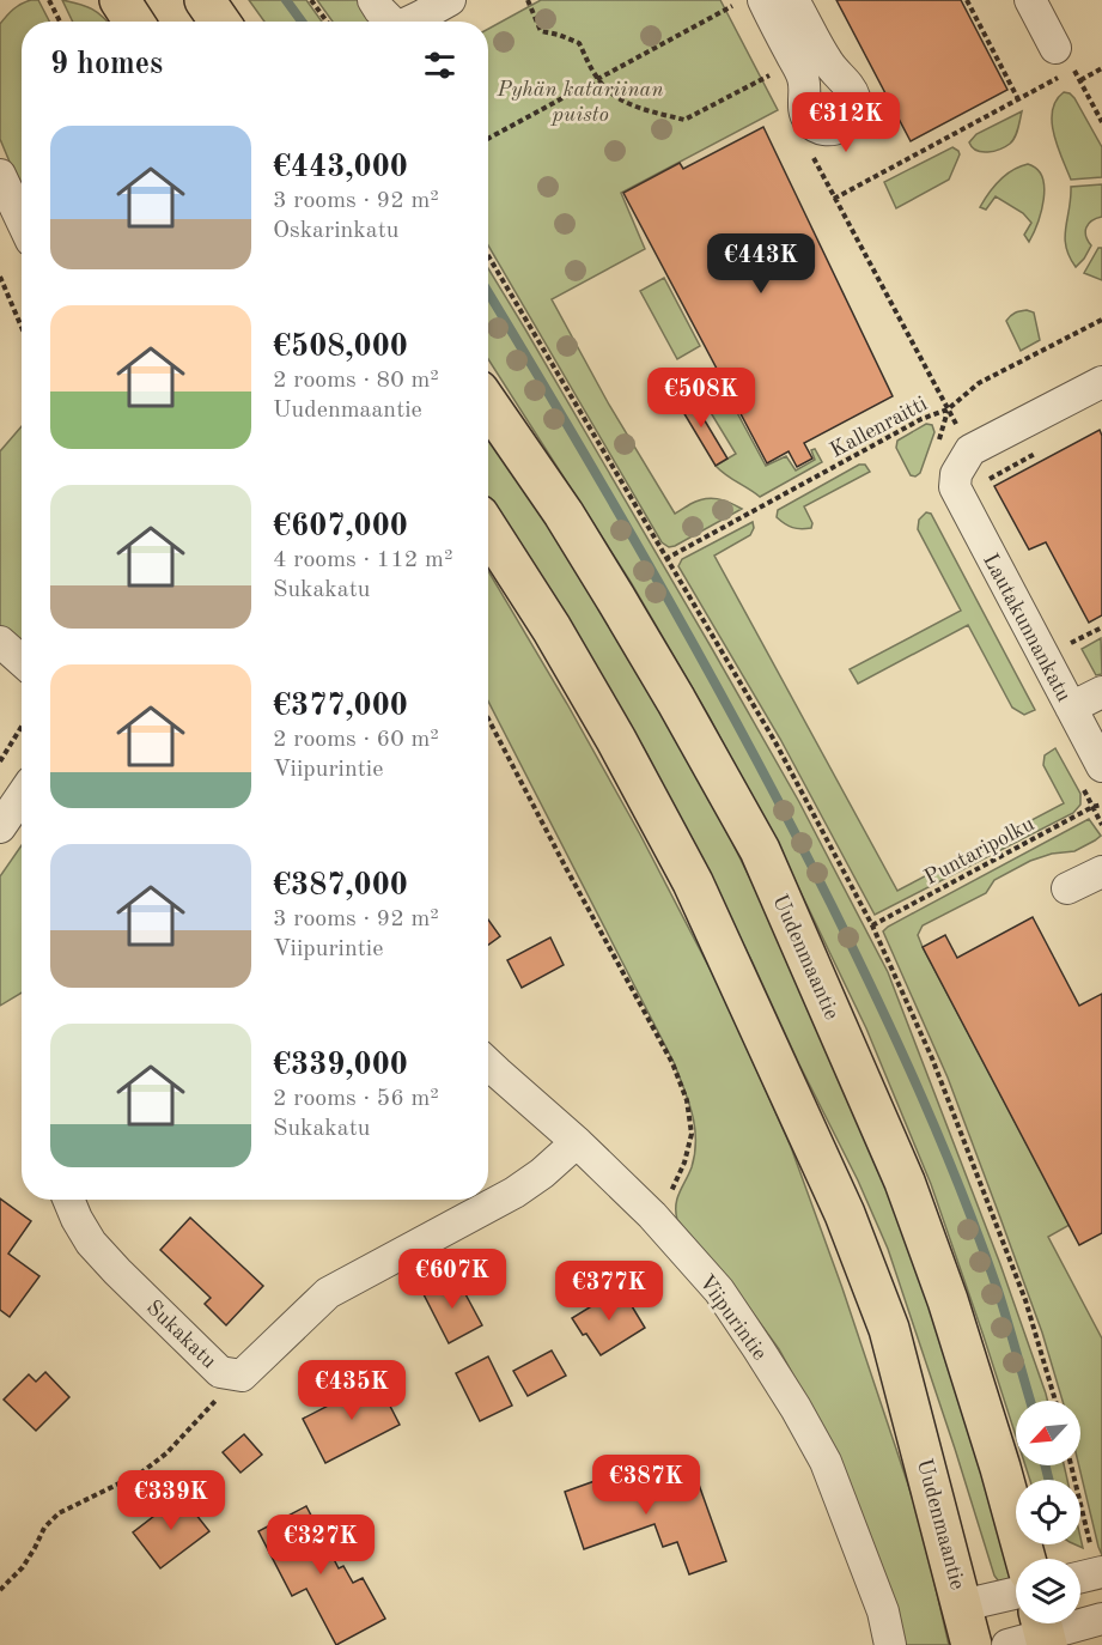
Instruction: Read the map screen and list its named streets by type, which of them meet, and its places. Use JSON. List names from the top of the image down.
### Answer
{
  "streets": {
    "main road": ["Uudenmaantie"],
    "street": ["Lautakunnankatu", "Viipurintie", "Sukakatu"],
    "path": ["Kallenraitti", "Puntaripolku"]
  },
  "crossings": [
    ["Viipurintie", "Sukakatu"]
  ],
  "parks": ["Pyhän katariinan puisto"],
  "north": "bottom left",
  "page": {
    "heading": "9 homes",
    "price": [
      "€312K",
      "€443K",
      "€508K",
      "€607K",
      "€377K",
      "€435K",
      "€387K",
      "€339K",
      "€327K"
    ],
    "list": [
      {
        "name": "€443,000",
        "note": "3 rooms · 92 m² · Oskarinkatu"
      },
      {
        "name": "€508,000",
        "note": "2 rooms · 80 m² · Uudenmaantie"
      },
      {
        "name": "€607,000",
        "note": "4 rooms · 112 m² · Sukakatu"
      },
      {
        "name": "€377,000",
        "note": "2 rooms · 60 m² · Viipurintie"
      },
      {
        "name": "€387,000",
        "note": "3 rooms · 92 m² · Viipurintie"
      },
      {
        "name": "€339,000",
        "note": "2 rooms · 56 m² · Sukakatu"
      }
    ]
  }
}
